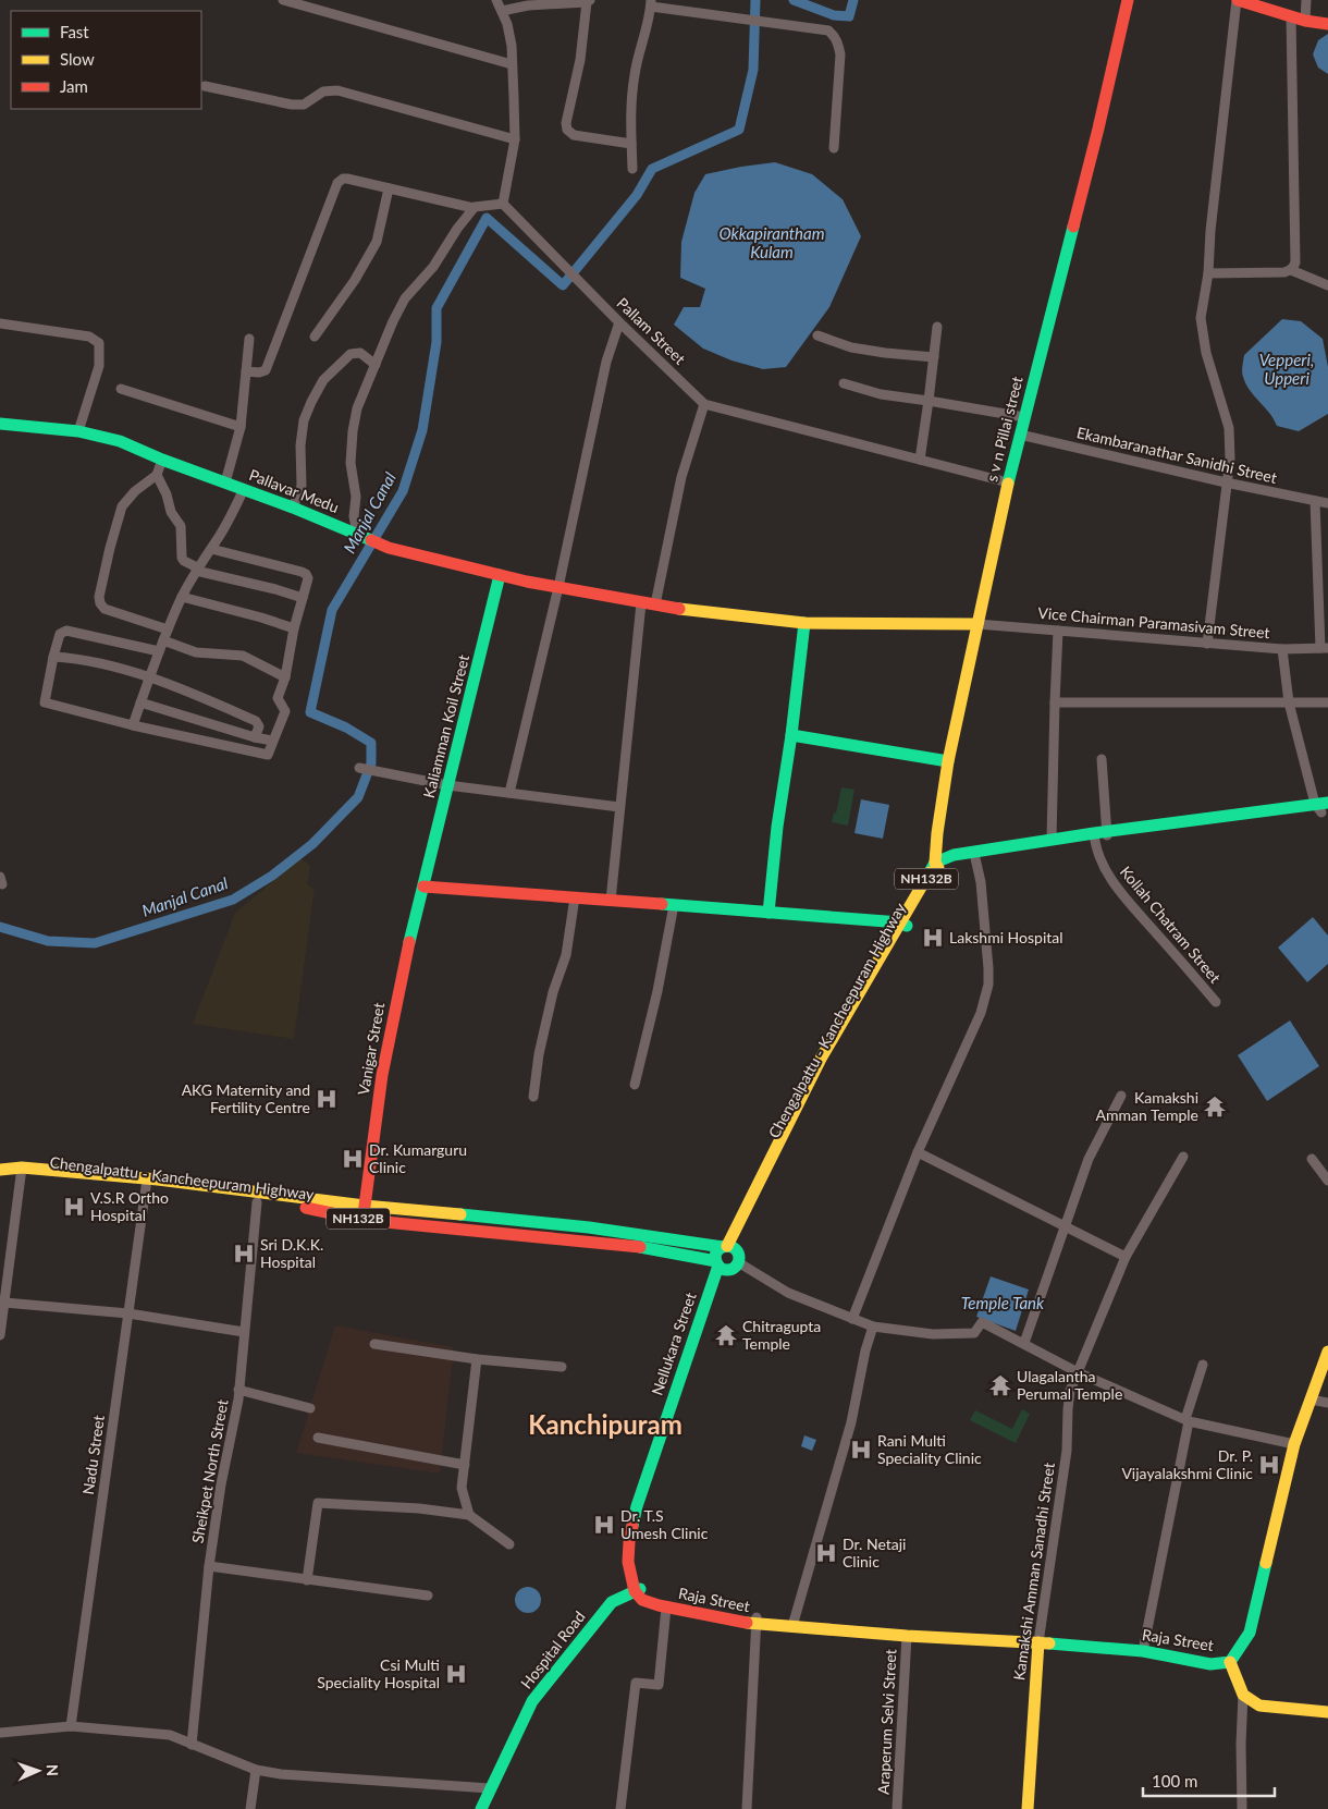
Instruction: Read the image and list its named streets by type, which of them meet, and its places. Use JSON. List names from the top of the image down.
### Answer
{
  "streets": {
    "main road": [
      "s v n Pillai street",
      "Pallavar Medu",
      "Kaliamman Koil Street",
      "NH132B",
      "Chengalpattu - Kancheepuram Highway",
      "Vanigar Street",
      "Nellukara Street",
      "Kamakshi Amman Sanadhi Street",
      "Raja Street",
      "Hospital Road"
    ],
    "street": [
      "Pallam Street",
      "Ekambaranathar Sanidhi Street",
      "Vice Chairman Paramasivam Street",
      "Kollah Chatram Street",
      "Nadu Street",
      "Sheikpet North Street",
      "Araperum Selvi Street"
    ]
  },
  "crossings": [
    ["Pallam Street", "s v n Pillai street"],
    ["s v n Pillai street", "Ekambaranathar Sanidhi Street"],
    ["s v n Pillai street", "Pallavar Medu"],
    ["s v n Pillai street", "Vice Chairman Paramasivam Street"],
    ["s v n Pillai street", "NH132B"],
    ["Pallavar Medu", "Vice Chairman Paramasivam Street"],
    ["Pallavar Medu", "Kaliamman Koil Street"],
    ["Kaliamman Koil Street", "Vanigar Street"],
    ["NH132B", "Kollah Chatram Street"],
    ["NH132B", "Chengalpattu - Kancheepuram Highway"],
    ["Chengalpattu - Kancheepuram Highway", "Vanigar Street"],
    ["Chengalpattu - Kancheepuram Highway", "Nellukara Street"],
    ["Chengalpattu - Kancheepuram Highway", "Nadu Street"],
    ["Chengalpattu - Kancheepuram Highway", "Sheikpet North Street"],
    ["Nellukara Street", "Raja Street"],
    ["Nellukara Street", "Hospital Road"],
    ["Kamakshi Amman Sanadhi Street", "Raja Street"],
    ["Raja Street", "Hospital Road"],
    ["Raja Street", "Araperum Selvi Street"]
  ],
  "districts": ["Kanchipuram"],
  "water": [
    "Okkapirantham Kulam",
    "Vepperi, Upperi",
    "Manjal Canal",
    "Temple Tank"
  ],
  "places": {
    "hospital": [
      "Lakshmi Hospital",
      "AKG Maternity and Fertility Centre",
      "Dr. Kumarguru Clinic",
      "V.S.R Ortho Hospital",
      "Sri D.K.K. Hospital",
      "Rani Multi Speciality Clinic",
      "Dr. P. Vijayalakshmi Clinic",
      "Dr. T.S Umesh Clinic",
      "Dr. Netaji Clinic",
      "Csi Multi Speciality Hospital"
    ],
    "temple": ["Kamakshi Amman Temple", "Chitragupta Temple", "Ulagalantha Perumal Temple"]
  },
  "legend": ["Fast", "Slow", "Jam"],
  "scale_bar": "100 m",
  "north": "right"
}
